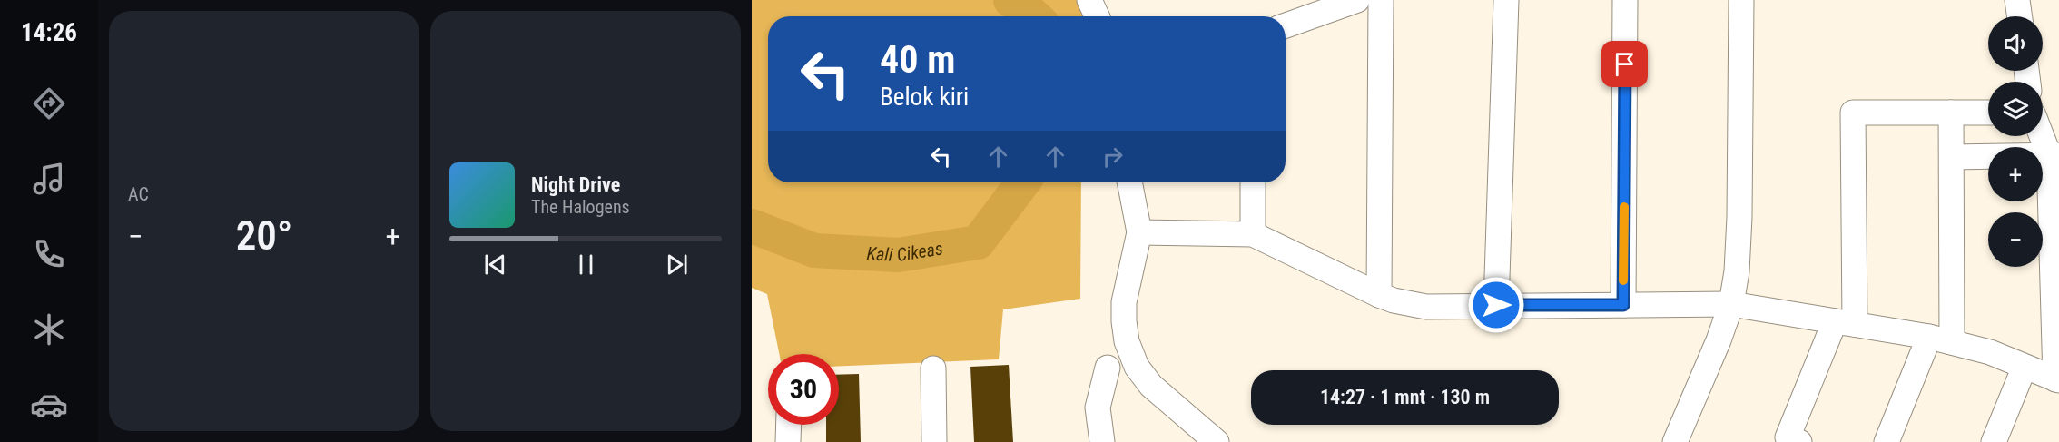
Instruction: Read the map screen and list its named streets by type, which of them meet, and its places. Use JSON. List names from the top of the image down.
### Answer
{
  "water": ["Kali Cikeas"],
  "page": {
    "tabs": "14:26",
    "tile": "AC",
    "map_buttons": ["+", "−"],
    "turn": ["40 m", "Belok kiri"],
    "song": ["Night Drive", "The Halogens"],
    "heat": ["−", "20°", "+"],
    "limit": "30",
    "trip": "14:27 · 1 mnt · 130 m"
  }
}
